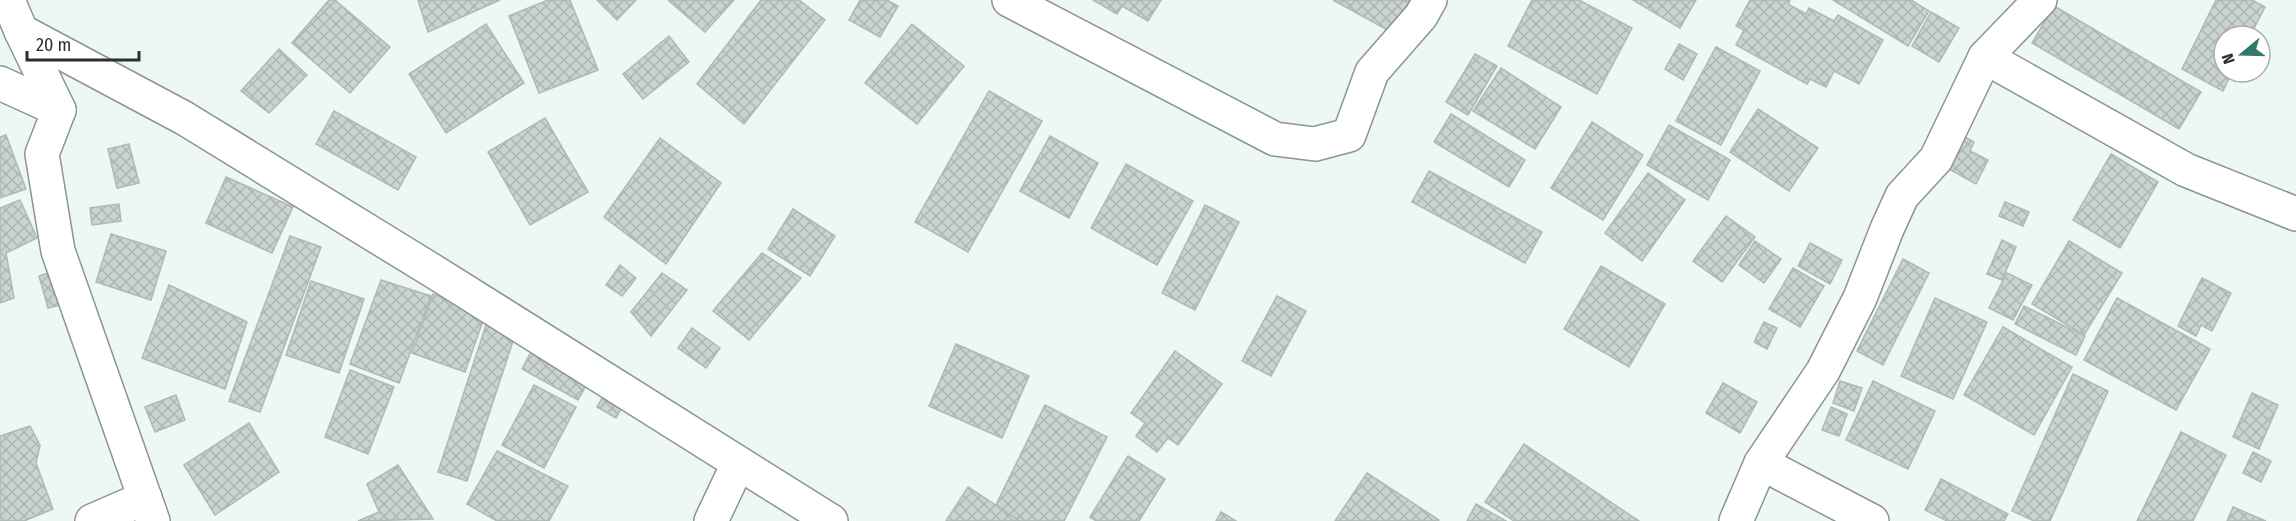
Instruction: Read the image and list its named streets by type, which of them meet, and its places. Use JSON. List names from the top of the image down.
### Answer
{
  "scale_bar": "20 m",
  "north": "left"
}
